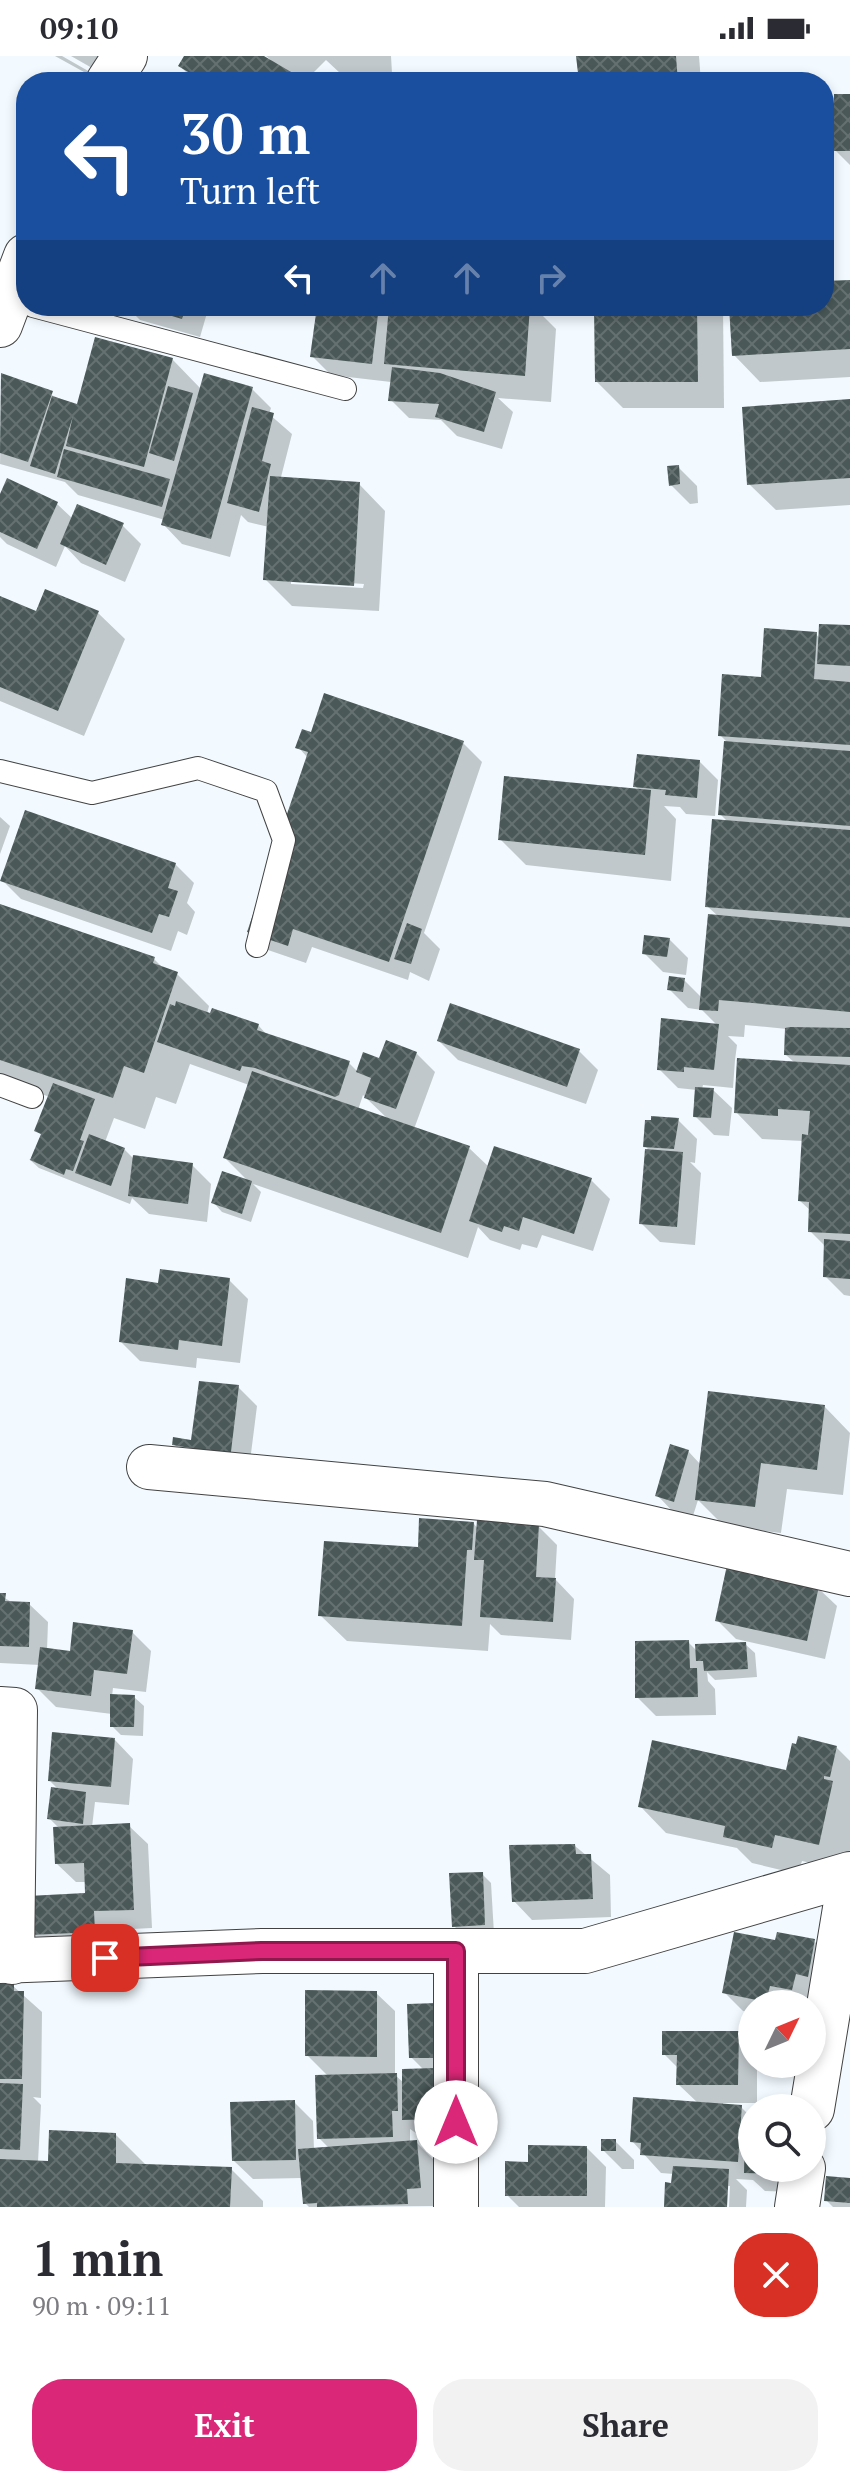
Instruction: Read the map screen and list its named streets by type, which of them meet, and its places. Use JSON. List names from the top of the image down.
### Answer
{
  "north": "top right",
  "page": {
    "status": "09:10",
    "turn": ["30 m", "Turn left"],
    "heading": ["1 min", "90 m · 09:11"],
    "buttons": ["Exit", "Share"]
  }
}
